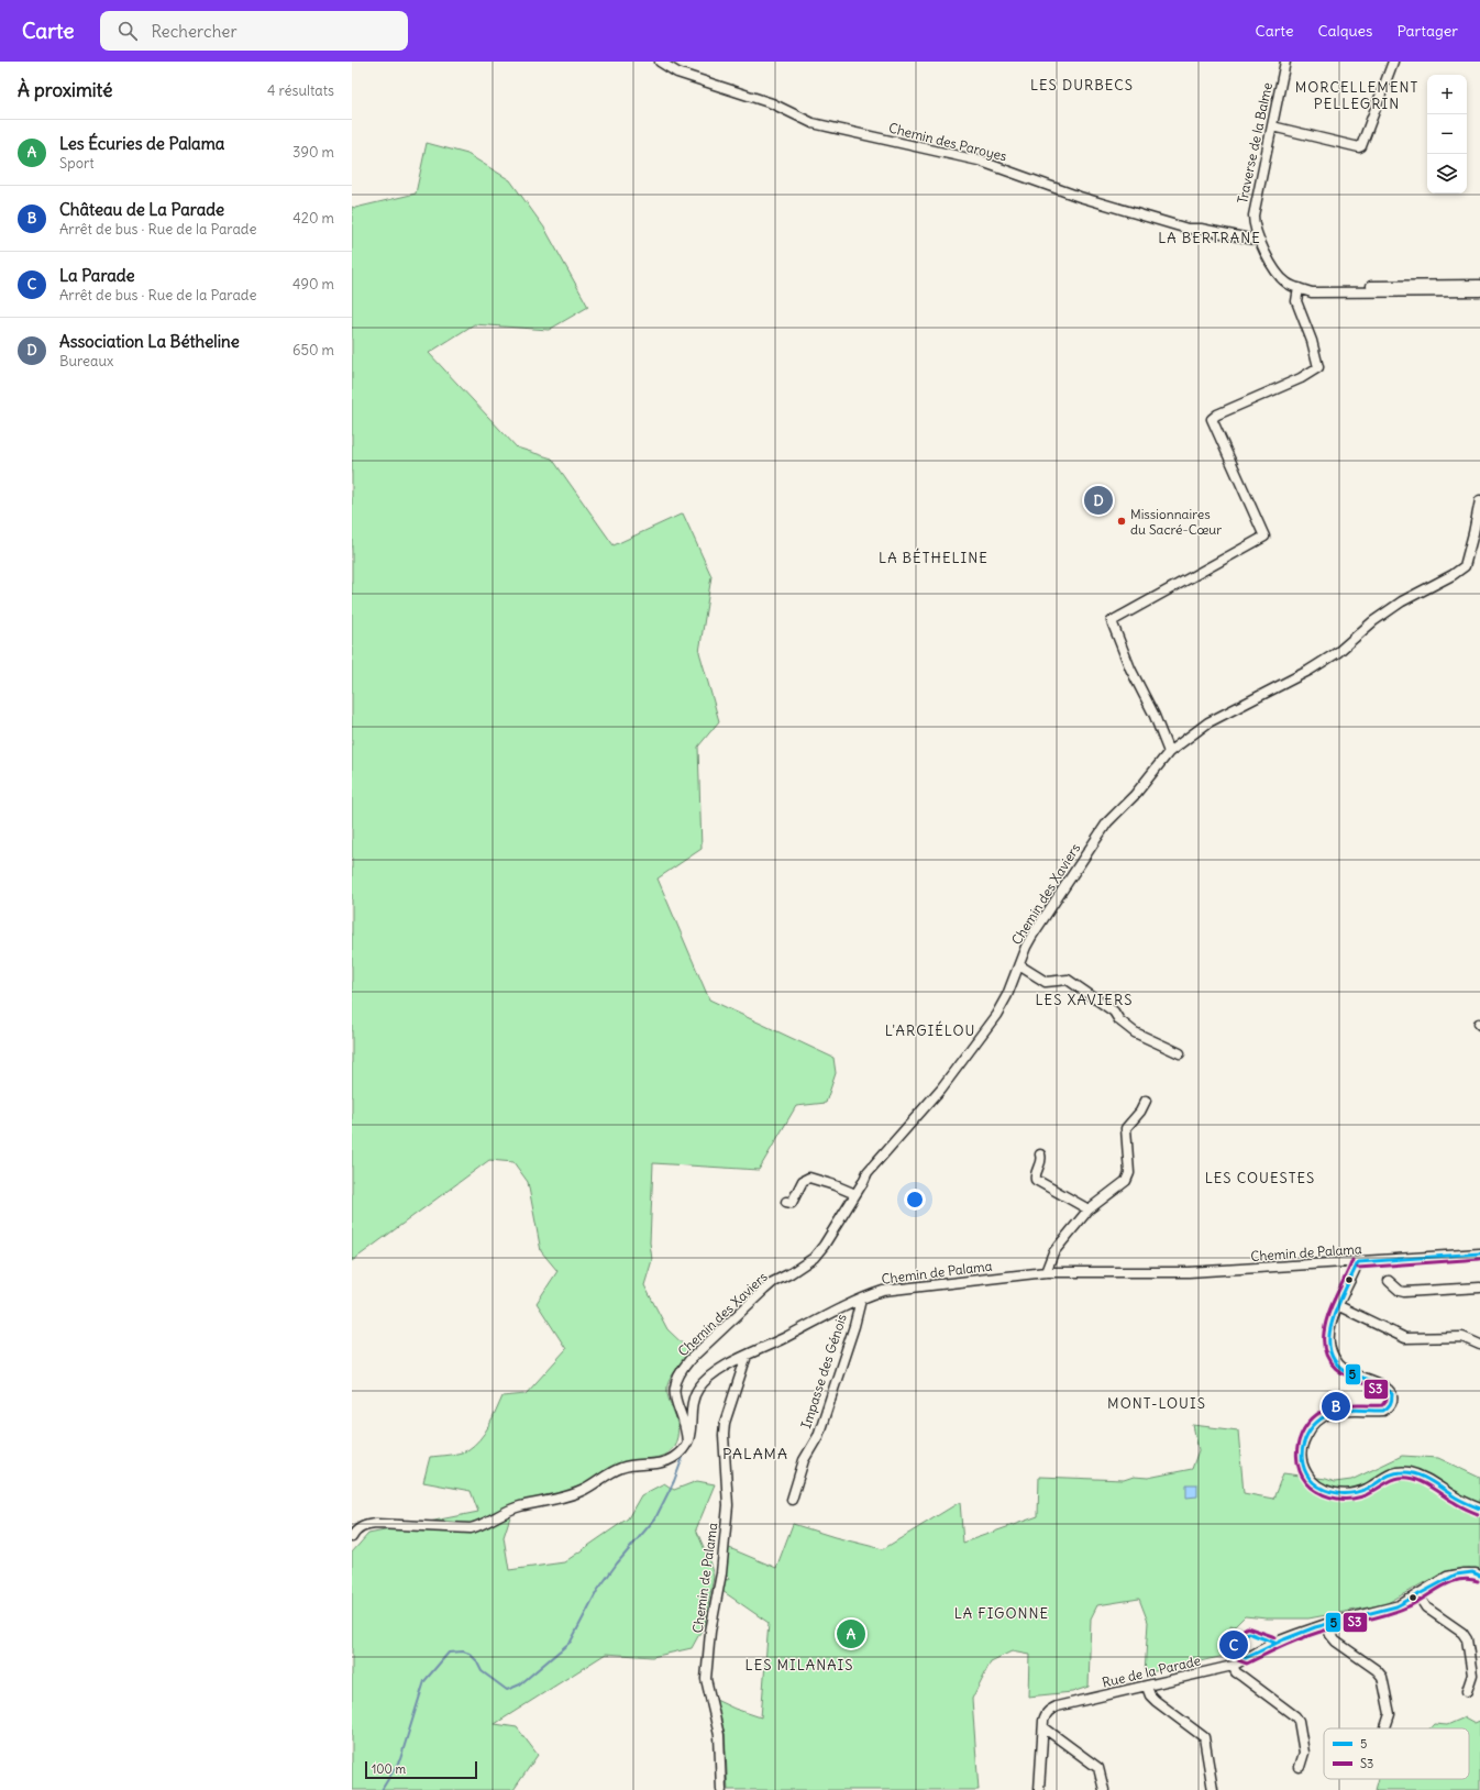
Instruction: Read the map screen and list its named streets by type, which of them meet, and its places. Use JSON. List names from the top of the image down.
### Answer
{
  "streets": {
    "street": [
      "Chemin des Paroyes",
      "Traverse de la Balme",
      "Chemin des Xaviers",
      "Chemin de Palama",
      "Impasse des Génois",
      "Rue de la Parade"
    ]
  },
  "crossings": [
    ["Chemin des Paroyes", "Traverse de la Balme"],
    ["Chemin de Palama", "Impasse des Génois"]
  ],
  "districts": [
    "LES DURBECS",
    "MORCELLEMENT PELLEGRIN",
    "LA BERTRANE",
    "LA BÉTHELINE",
    "LES XAVIERS",
    "L'ARGIÉLOU",
    "LES COUESTES",
    "MONT-LOUIS",
    "PALAMA",
    "LA FIGONNE",
    "LES MILANAIS"
  ],
  "places": ["Missionnaires du Sacré-Cœur"],
  "lines": ["transit line 5", "transit line S3"],
  "legend": ["5", "S3"],
  "scale_bar": "100 m",
  "page": {
    "header": "Carte",
    "search": "Rechercher",
    "nav": ["Carte", "Calques", "Partager"],
    "heading": ["À proximité", "4 résultats"],
    "map_buttons": ["+", "−"],
    "list": [
      {
        "mark": "A",
        "name": "Les Écuries de Palama",
        "note": "Sport",
        "value": "390 m"
      },
      {
        "mark": "B",
        "name": "Château de La Parade",
        "note": "Arrêt de bus · Rue de la Parade",
        "value": "420 m"
      },
      {
        "mark": "C",
        "name": "La Parade",
        "note": "Arrêt de bus · Rue de la Parade",
        "value": "490 m"
      },
      {
        "mark": "D",
        "name": "Association La Bétheline",
        "note": "Bureaux",
        "value": "650 m"
      }
    ],
    "pins": [
      "D",
      "B",
      "A",
      "C"
    ],
    "scale": "100 m"
  }
}
